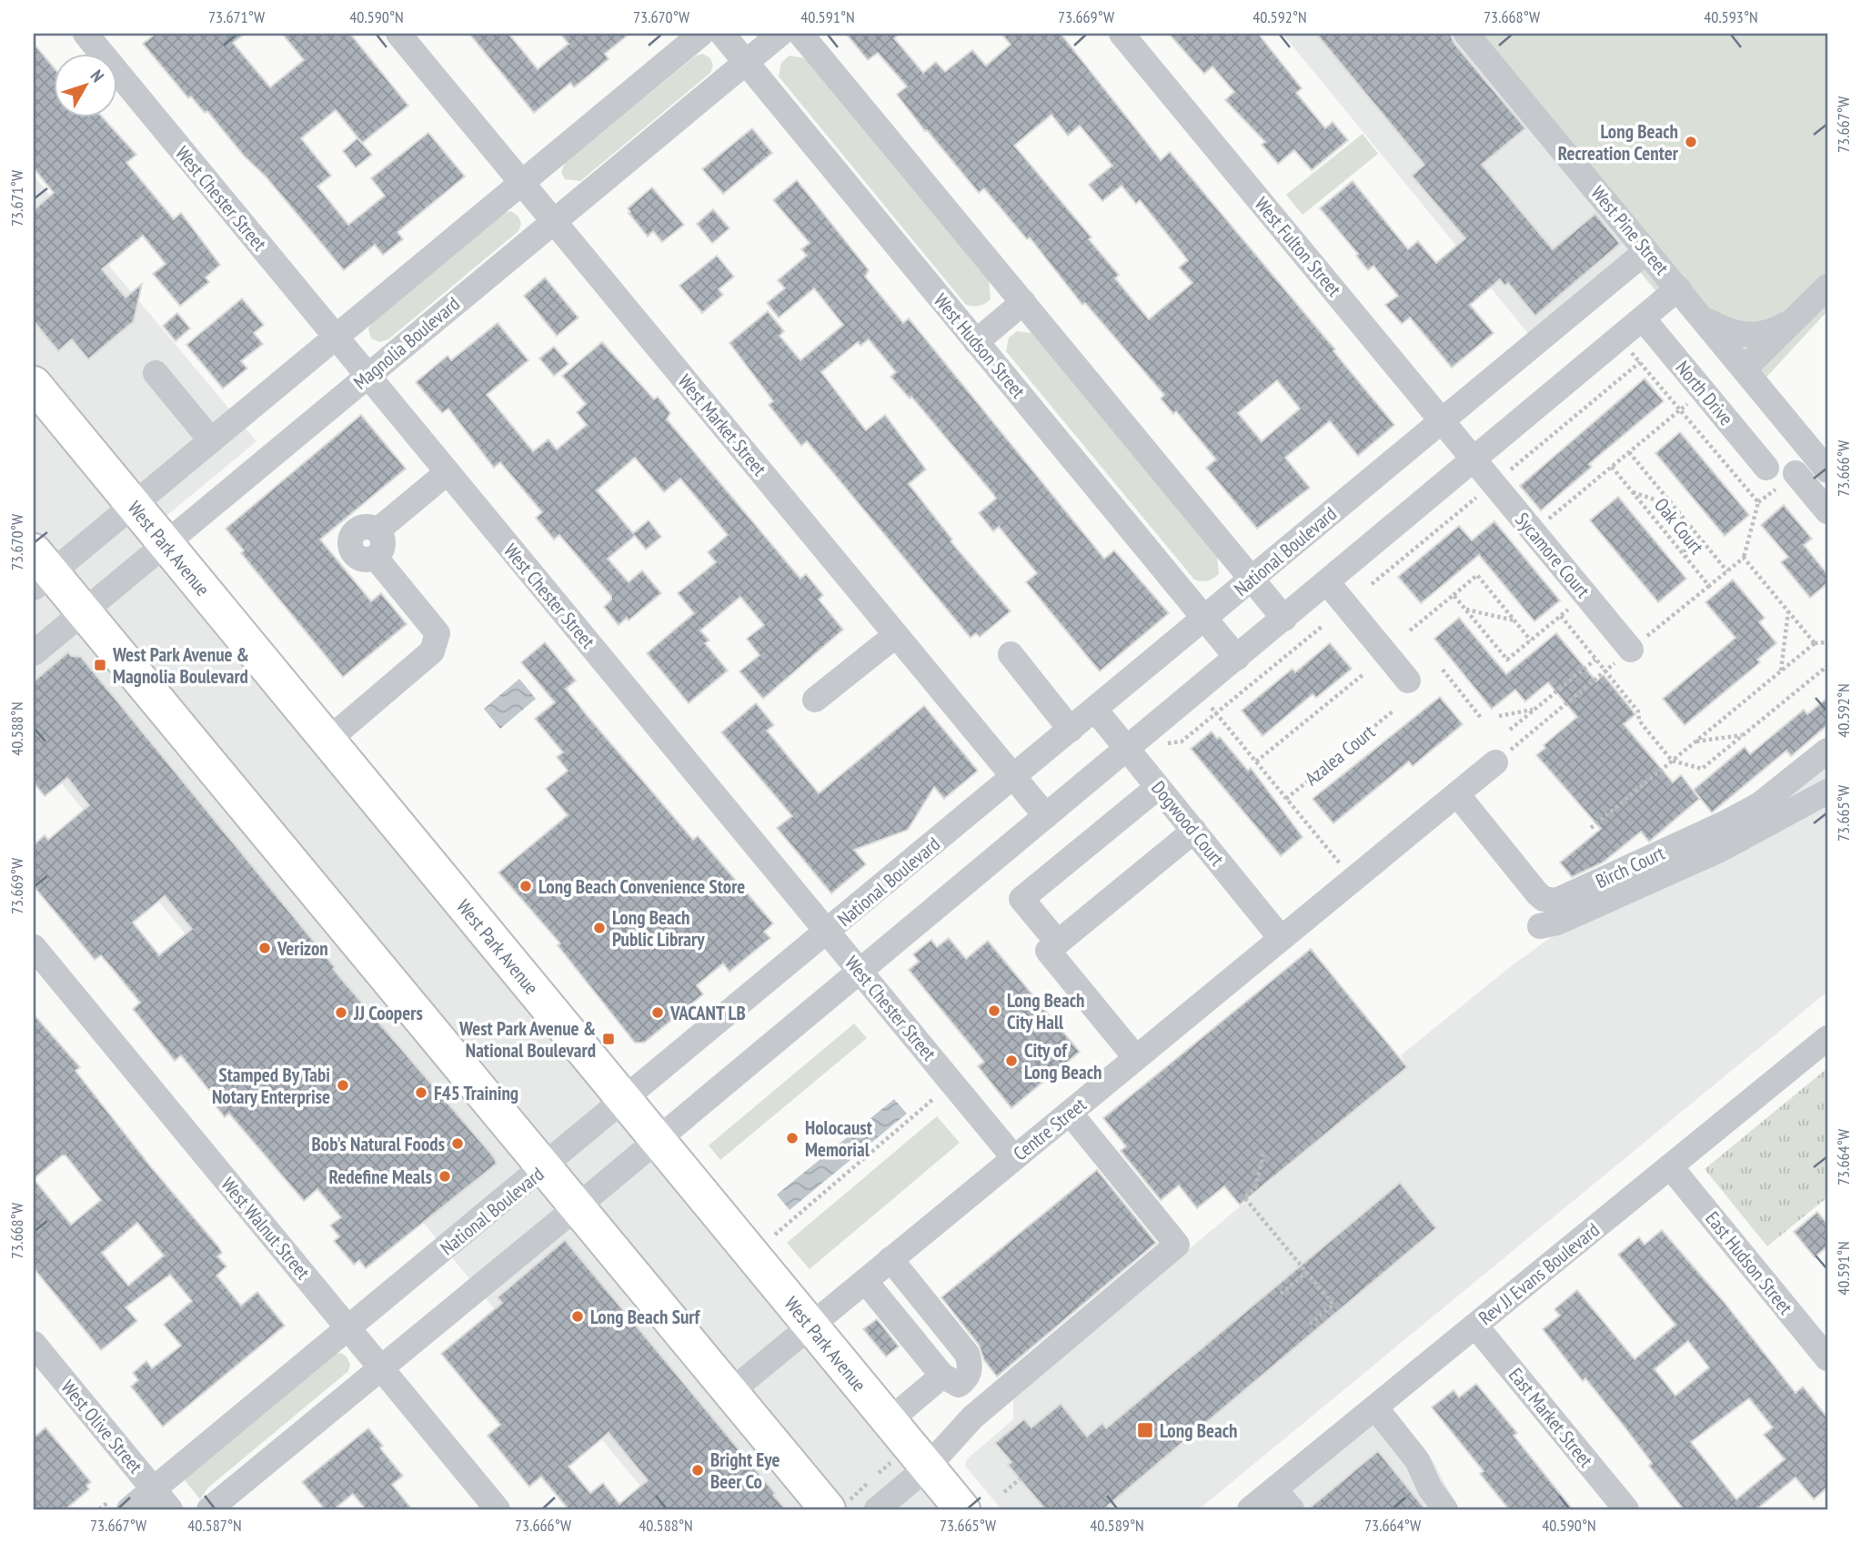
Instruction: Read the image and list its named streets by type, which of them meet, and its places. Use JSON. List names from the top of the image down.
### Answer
{
  "streets": {
    "highway": ["West Park Avenue"],
    "street": [
      "West Chester Street",
      "West Pine Street",
      "West Fulton Street",
      "Magnolia Boulevard",
      "West Hudson Street",
      "North Drive",
      "West Market Street",
      "National Boulevard",
      "Sycamore Court",
      "Dogwood Court",
      "Birch Court",
      "Centre Street",
      "West Walnut Street",
      "East Hudson Street",
      "Rev JJ Evans Boulevard",
      "East Market Street",
      "West Olive Street"
    ],
    "path": ["Oak Court", "Azalea Court"]
  },
  "crossings": [
    ["West Chester Street", "Magnolia Boulevard"],
    ["West Chester Street", "National Boulevard"],
    ["West Chester Street", "Centre Street"],
    ["West Pine Street", "National Boulevard"],
    ["West Fulton Street", "National Boulevard"],
    ["West Fulton Street", "Sycamore Court"],
    ["Magnolia Boulevard", "West Hudson Street"],
    ["Magnolia Boulevard", "West Market Street"],
    ["Magnolia Boulevard", "West Park Avenue"],
    ["West Hudson Street", "National Boulevard"],
    ["West Market Street", "National Boulevard"],
    ["West Park Avenue", "National Boulevard"],
    ["West Park Avenue", "Centre Street"],
    ["National Boulevard", "Dogwood Court"],
    ["National Boulevard", "West Walnut Street"],
    ["National Boulevard", "West Olive Street"],
    ["Azalea Court", "Centre Street"],
    ["Dogwood Court", "Centre Street"],
    ["Birch Court", "Centre Street"],
    ["East Hudson Street", "Rev JJ Evans Boulevard"],
    ["Rev JJ Evans Boulevard", "East Market Street"]
  ],
  "places": {
    "other": [
      "Long Beach Recreation Center",
      "Long Beach Convenience Store",
      "Long Beach Public Library",
      "Verizon",
      "Long Beach City Hall",
      "JJ Coopers",
      "VACANT LB",
      "City of Long Beach",
      "Stamped By Tabi Notary Enterprise",
      "F45 Training",
      "Holocaust Memorial",
      "Bob's Natural Foods",
      "Redefine Meals",
      "Long Beach Surf",
      "Bright Eye Beer Co"
    ],
    "transit": ["West Park Avenue & Magnolia Boulevard", "West Park Avenue & National Boulevard", "Long Beach"]
  },
  "north": "top right",
  "coordinates": [
    "73.671°W",
    "40.590°N",
    "73.670°W",
    "40.591°N",
    "73.669°W",
    "40.592°N",
    "73.668°W",
    "40.593°N",
    "73.667°W",
    "73.666°W",
    "40.588°N",
    "73.665°W",
    "73.664°W",
    "40.587°N",
    "40.589°N"
  ]
}
